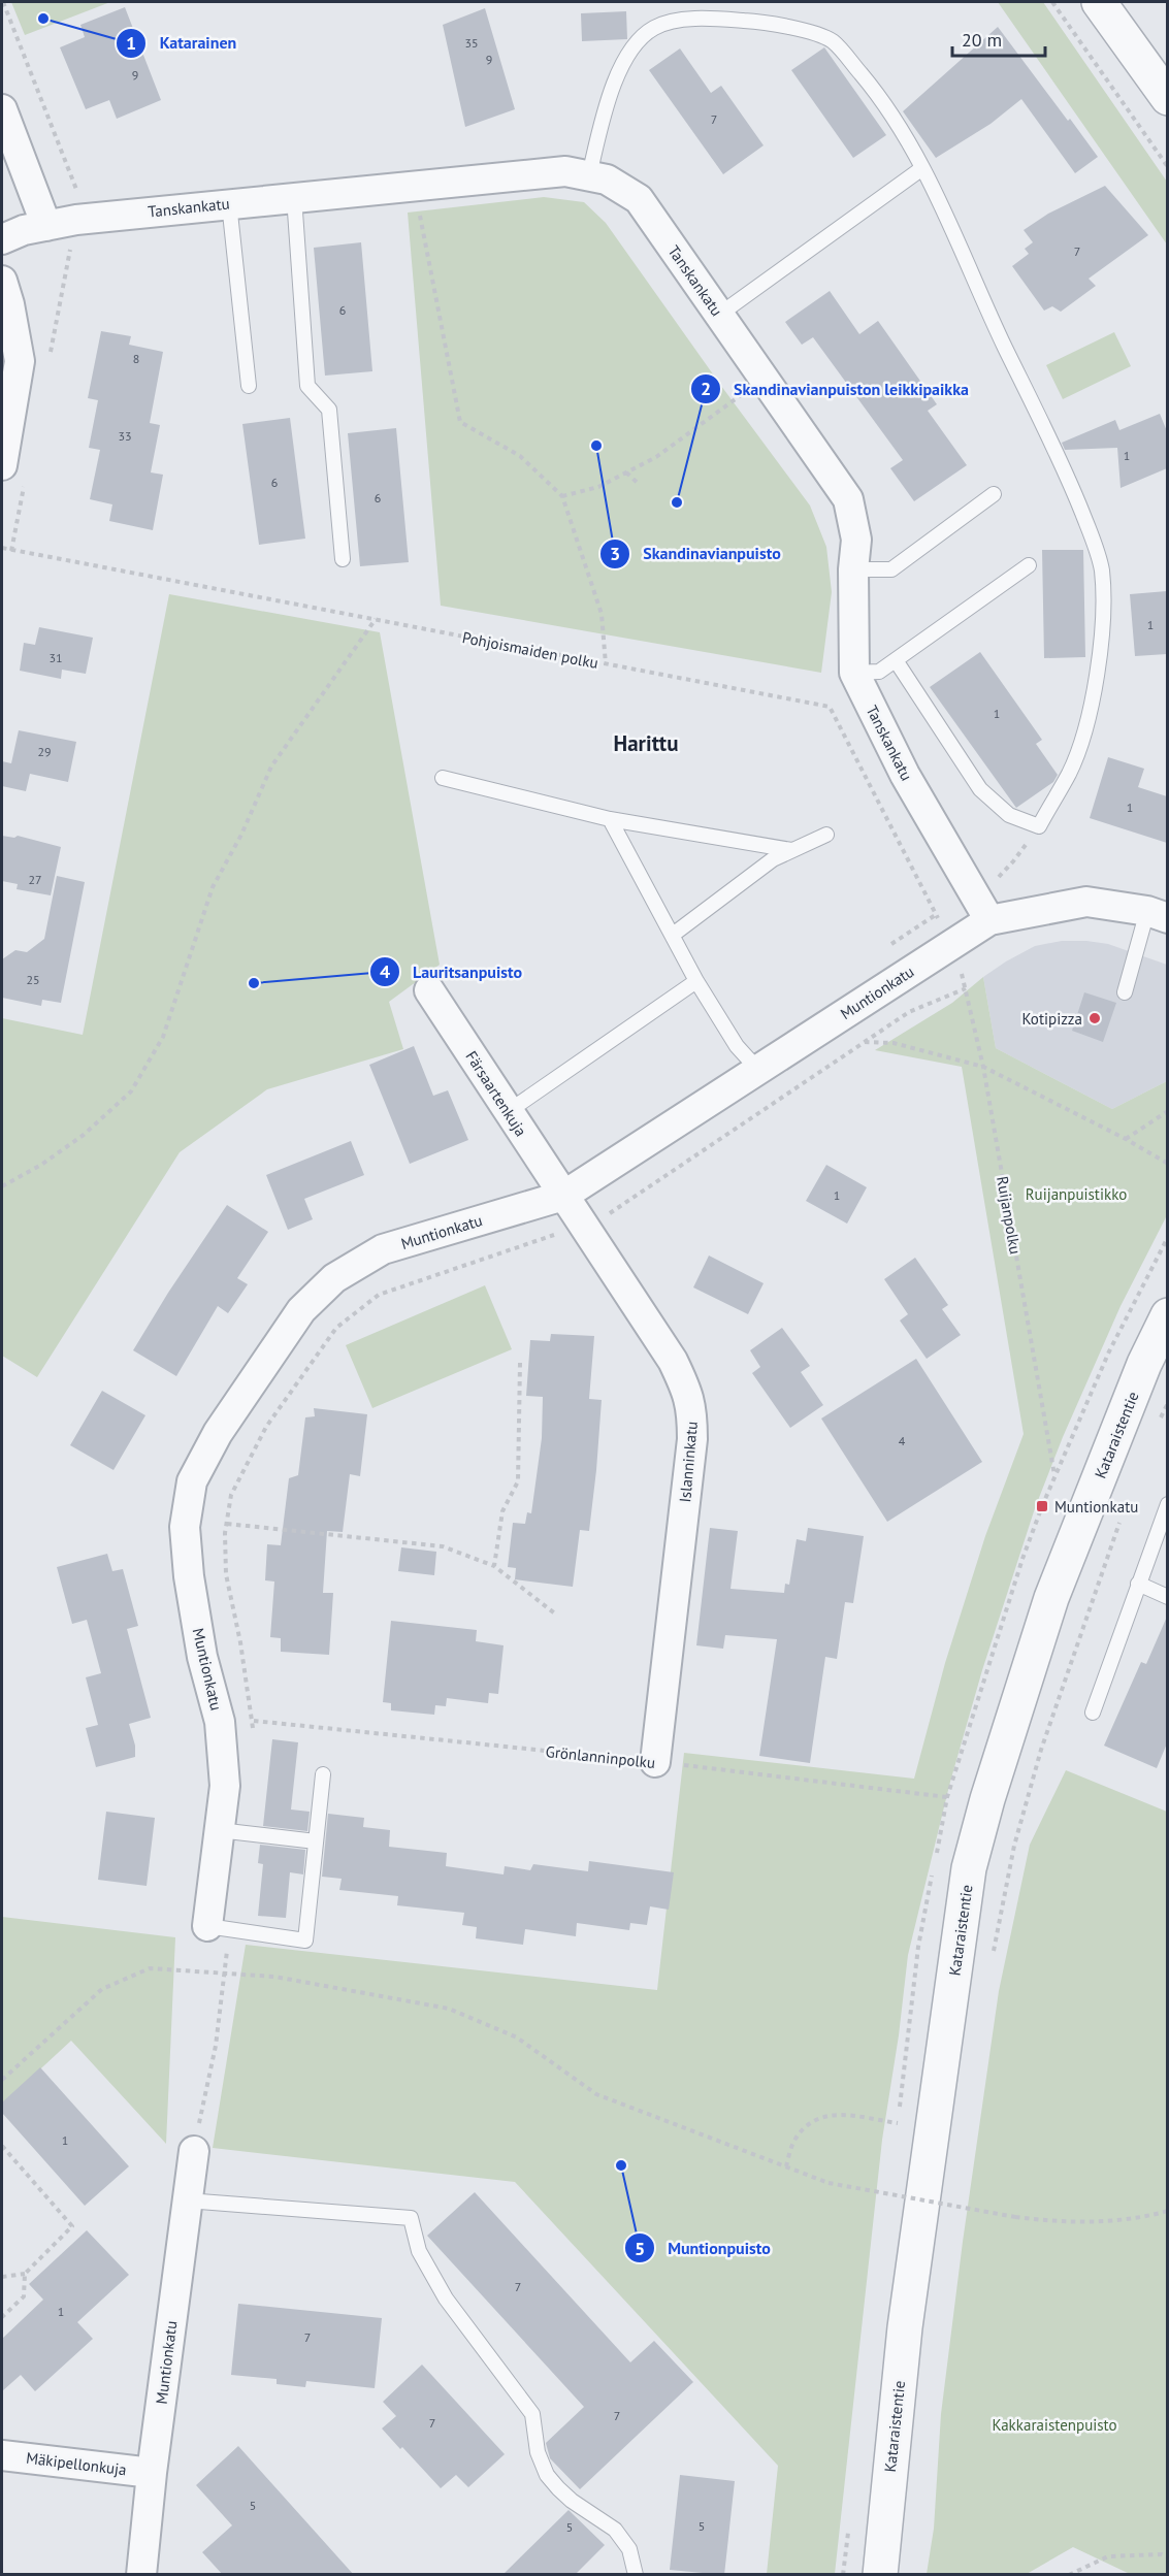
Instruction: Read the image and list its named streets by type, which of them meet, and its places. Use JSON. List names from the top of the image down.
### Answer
{
  "streets": {
    "street": [
      "Tanskankatu",
      "Muntionkatu",
      "Färsaartenkuja",
      "Kataraistentie",
      "Islanninkatu",
      "Mäkipellonkuja"
    ],
    "path": ["Pohjoismaiden polku", "Ruijanpolku", "Grönlanninpolku"]
  },
  "crossings": [
    ["Tanskankatu", "Muntionkatu"],
    ["Muntionkatu", "Färsaartenkuja"],
    ["Muntionkatu", "Islanninkatu"],
    ["Muntionkatu", "Mäkipellonkuja"],
    ["Färsaartenkuja", "Islanninkatu"],
    ["Islanninkatu", "Grönlanninpolku"]
  ],
  "districts": ["Harittu"],
  "parks": ["Ruijanpuistikko", "Kakkaraistenpuisto"],
  "places": {
    "other": [
      "Katarainen",
      "Skandinavianpuisto",
      "Skandinavianpuiston leikkipaikka",
      "Lauritsanpuisto",
      "Kotipizza",
      "Muntionpuisto"
    ],
    "transit": ["Muntionkatu"]
  },
  "house_numbers": [
    "35",
    "9",
    "9",
    "7",
    "7",
    "6",
    "8",
    "33",
    "1",
    "6",
    "6",
    "1",
    "31",
    "1",
    "29",
    "1",
    "27",
    "25",
    "1",
    "4",
    "1",
    "7",
    "1",
    "7",
    "7",
    "7",
    "5",
    "5",
    "5"
  ],
  "scale_bar": "20 m"
}
